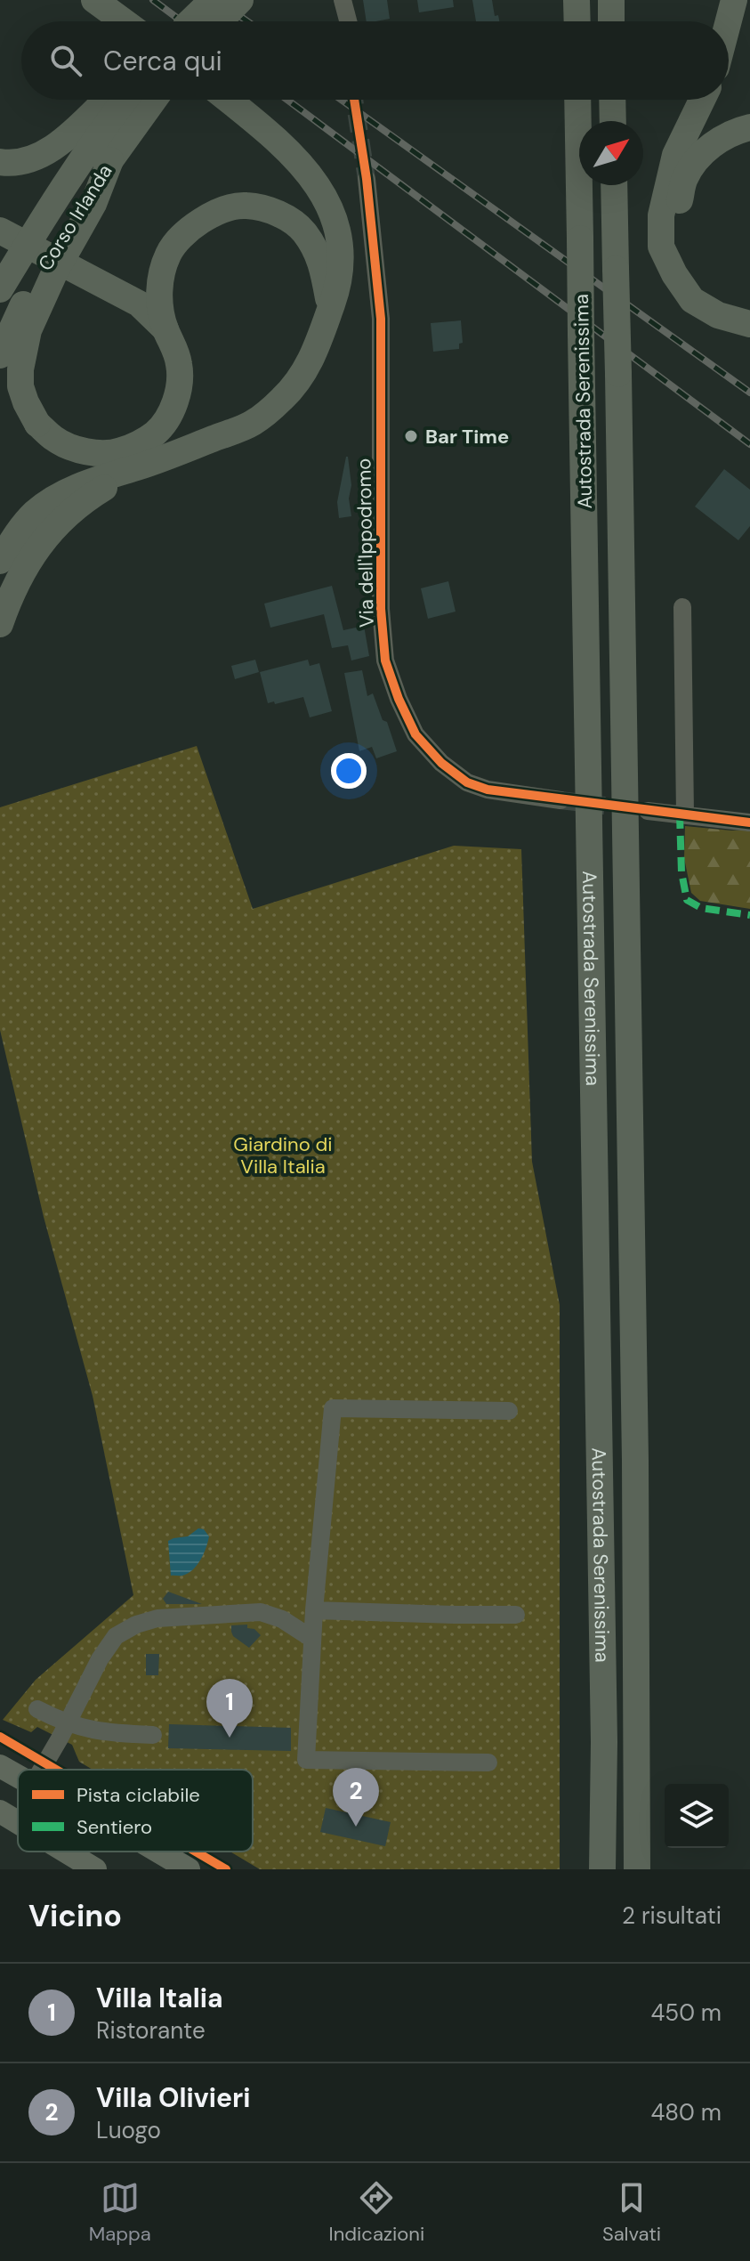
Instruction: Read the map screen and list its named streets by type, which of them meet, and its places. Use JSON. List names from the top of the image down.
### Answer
{
  "streets": {
    "highway": ["Corso Irlanda", "Autostrada Serenissima"],
    "street": ["Via dell'Ippodromo"]
  },
  "parks": ["Giardino di Villa Italia"],
  "places": ["Bar Time"],
  "legend": ["Pista ciclabile", "Sentiero"],
  "north": "top right",
  "page": {
    "search": "Cerca qui",
    "pins": ["1", "2"],
    "heading": ["Vicino", "2 risultati"],
    "list": [
      {
        "mark": "1",
        "name": "Villa Italia",
        "note": "Ristorante",
        "value": "450 m"
      },
      {
        "mark": "2",
        "name": "Villa Olivieri",
        "note": "Luogo",
        "value": "480 m"
      }
    ],
    "nav": ["Mappa", "Indicazioni", "Salvati"]
  }
}
